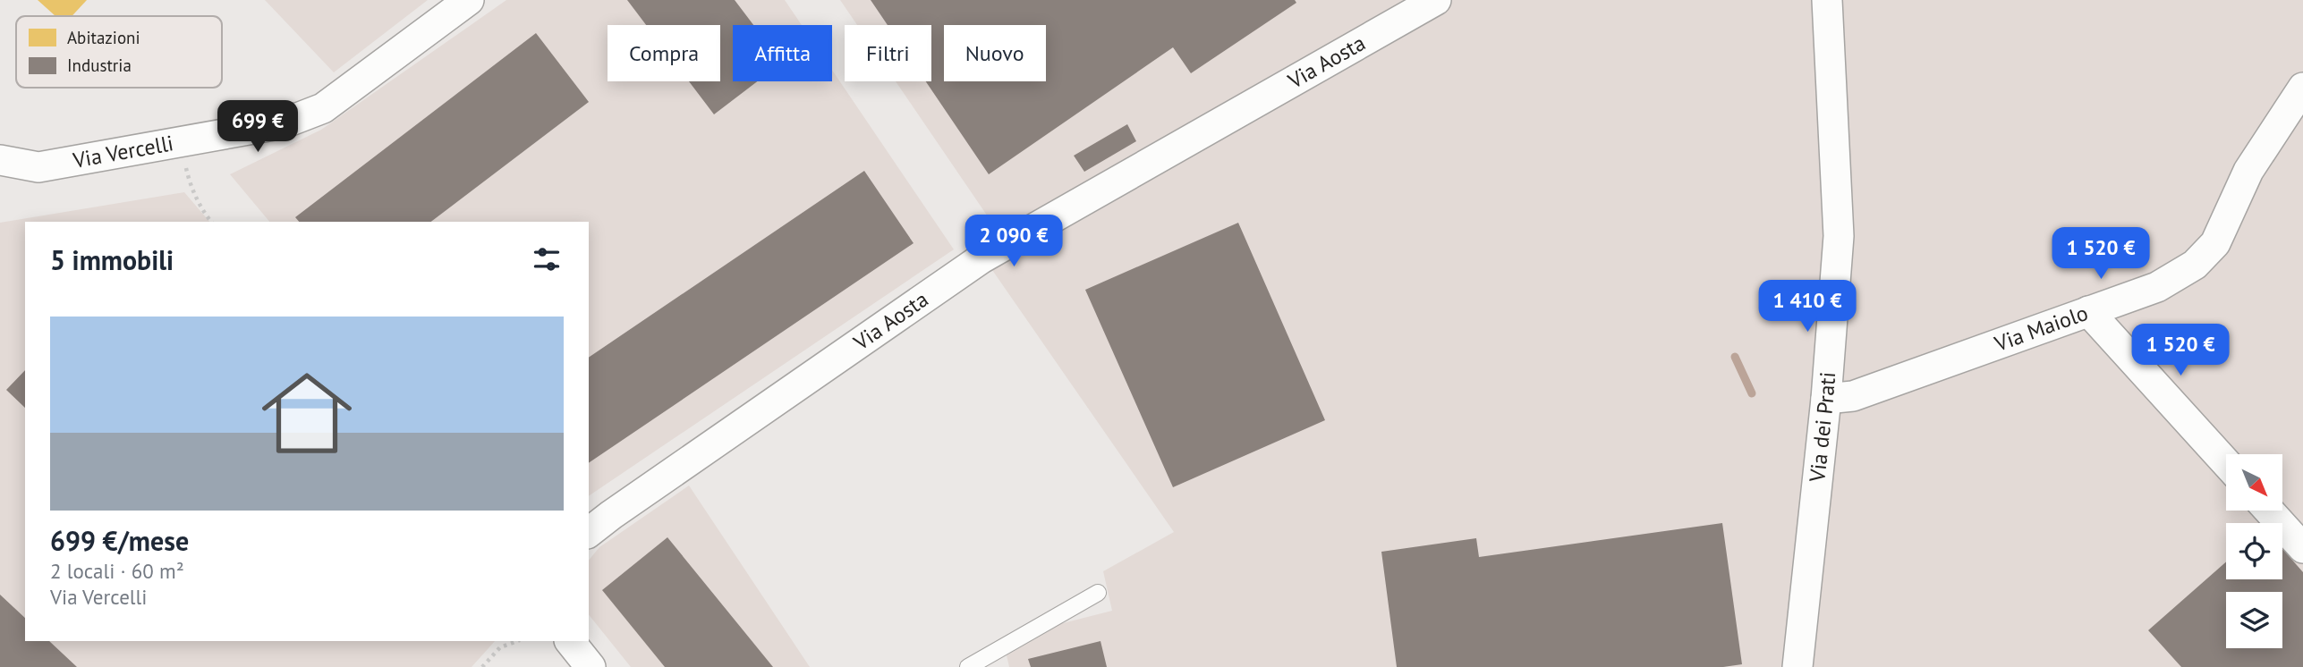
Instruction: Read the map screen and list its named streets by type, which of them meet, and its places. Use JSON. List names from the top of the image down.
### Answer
{
  "streets": {
    "street": [
      "Via Aosta",
      "Via Vercelli",
      "Via Maiolo",
      "Via dei Prati"
    ]
  },
  "crossings": [
    ["Via Maiolo", "Via dei Prati"]
  ],
  "legend": ["Abitazioni", "Industria"],
  "north": "bottom right",
  "page": {
    "chip": [
      "Compra",
      "Affitta",
      "Filtri",
      "Nuovo"
    ],
    "price": [
      "699 €",
      "2 090 €",
      "1 520 €",
      "1 410 €",
      "1 520 €"
    ],
    "heading": "5 immobili",
    "list": [
      {
        "name": "699 €/mese",
        "note": "2 locali · 60 m² · Via Vercelli"
      }
    ]
  }
}
